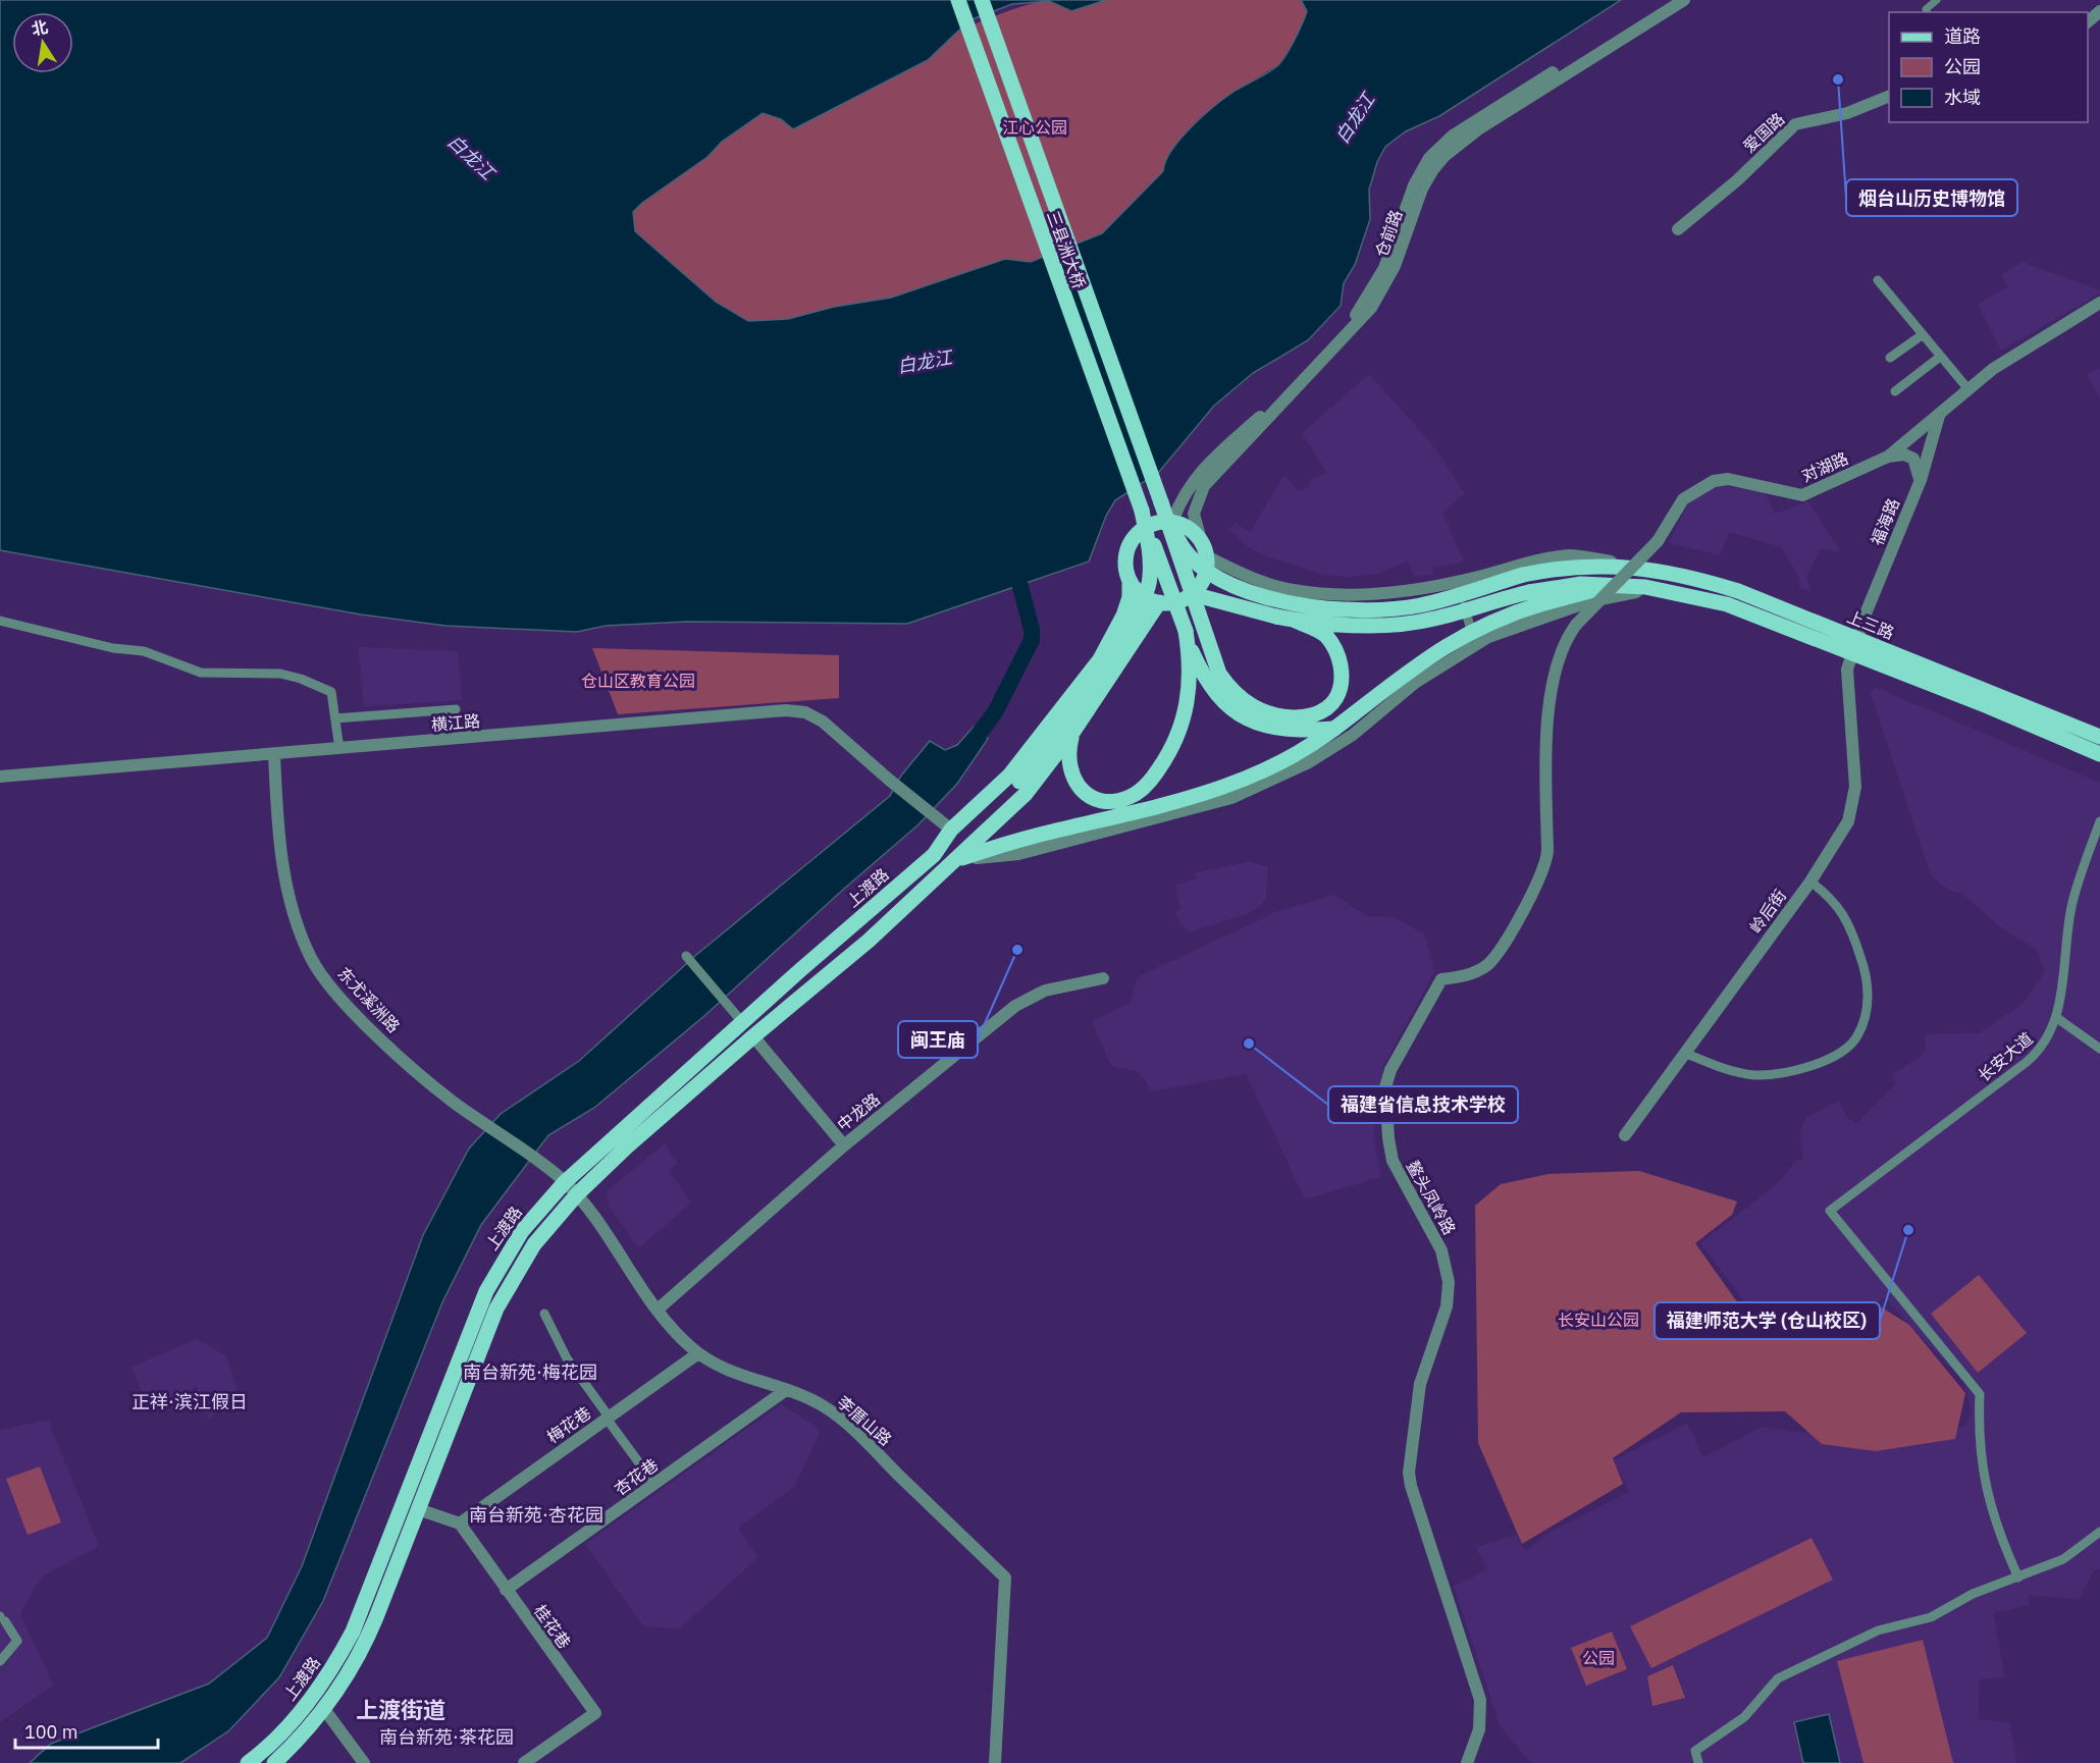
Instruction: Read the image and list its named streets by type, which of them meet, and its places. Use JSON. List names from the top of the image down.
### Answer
{
  "streets": {
    "main road": ["三县洲大桥", "上三路", "上渡路"],
    "street": [
      "爱国路",
      "仓前路",
      "对湖路",
      "福海路",
      "横江路",
      "岭后街",
      "东尤溪洲路",
      "长安大道",
      "中龙路",
      "鳌头凤岭路",
      "李厝山路",
      "梅花巷",
      "杏花巷",
      "桂花巷"
    ]
  },
  "crossings": [
    ["仓前路", "上渡路"],
    ["对湖路", "福海路"],
    ["对湖路", "鳌头凤岭路"],
    ["福海路", "上三路"],
    ["福海路", "岭后街"],
    ["横江路", "上渡路"],
    ["横江路", "东尤溪洲路"],
    ["上渡路", "东尤溪洲路"],
    ["上渡路", "李厝山路"],
    ["东尤溪洲路", "李厝山路"],
    ["中龙路", "李厝山路"],
    ["李厝山路", "梅花巷"],
    ["李厝山路", "杏花巷"],
    ["梅花巷", "桂花巷"],
    ["杏花巷", "桂花巷"]
  ],
  "districts": [
    "南台新苑·梅花园",
    "正祥·滨江假日",
    "南台新苑·杏花园",
    "上渡街道",
    "南台新苑·茶花园"
  ],
  "water": ["白龙江"],
  "parks": [
    "江心公园",
    "仓山区教育公园",
    "长安山公园",
    "公园"
  ],
  "places": [
    "烟台山历史博物馆",
    "闽王庙",
    "福建省信息技术学校",
    "福建师范大学 (仓山校区)"
  ],
  "legend": ["道路", "公园", "水域"],
  "scale_bar": "100 m",
  "north": "top"
}
